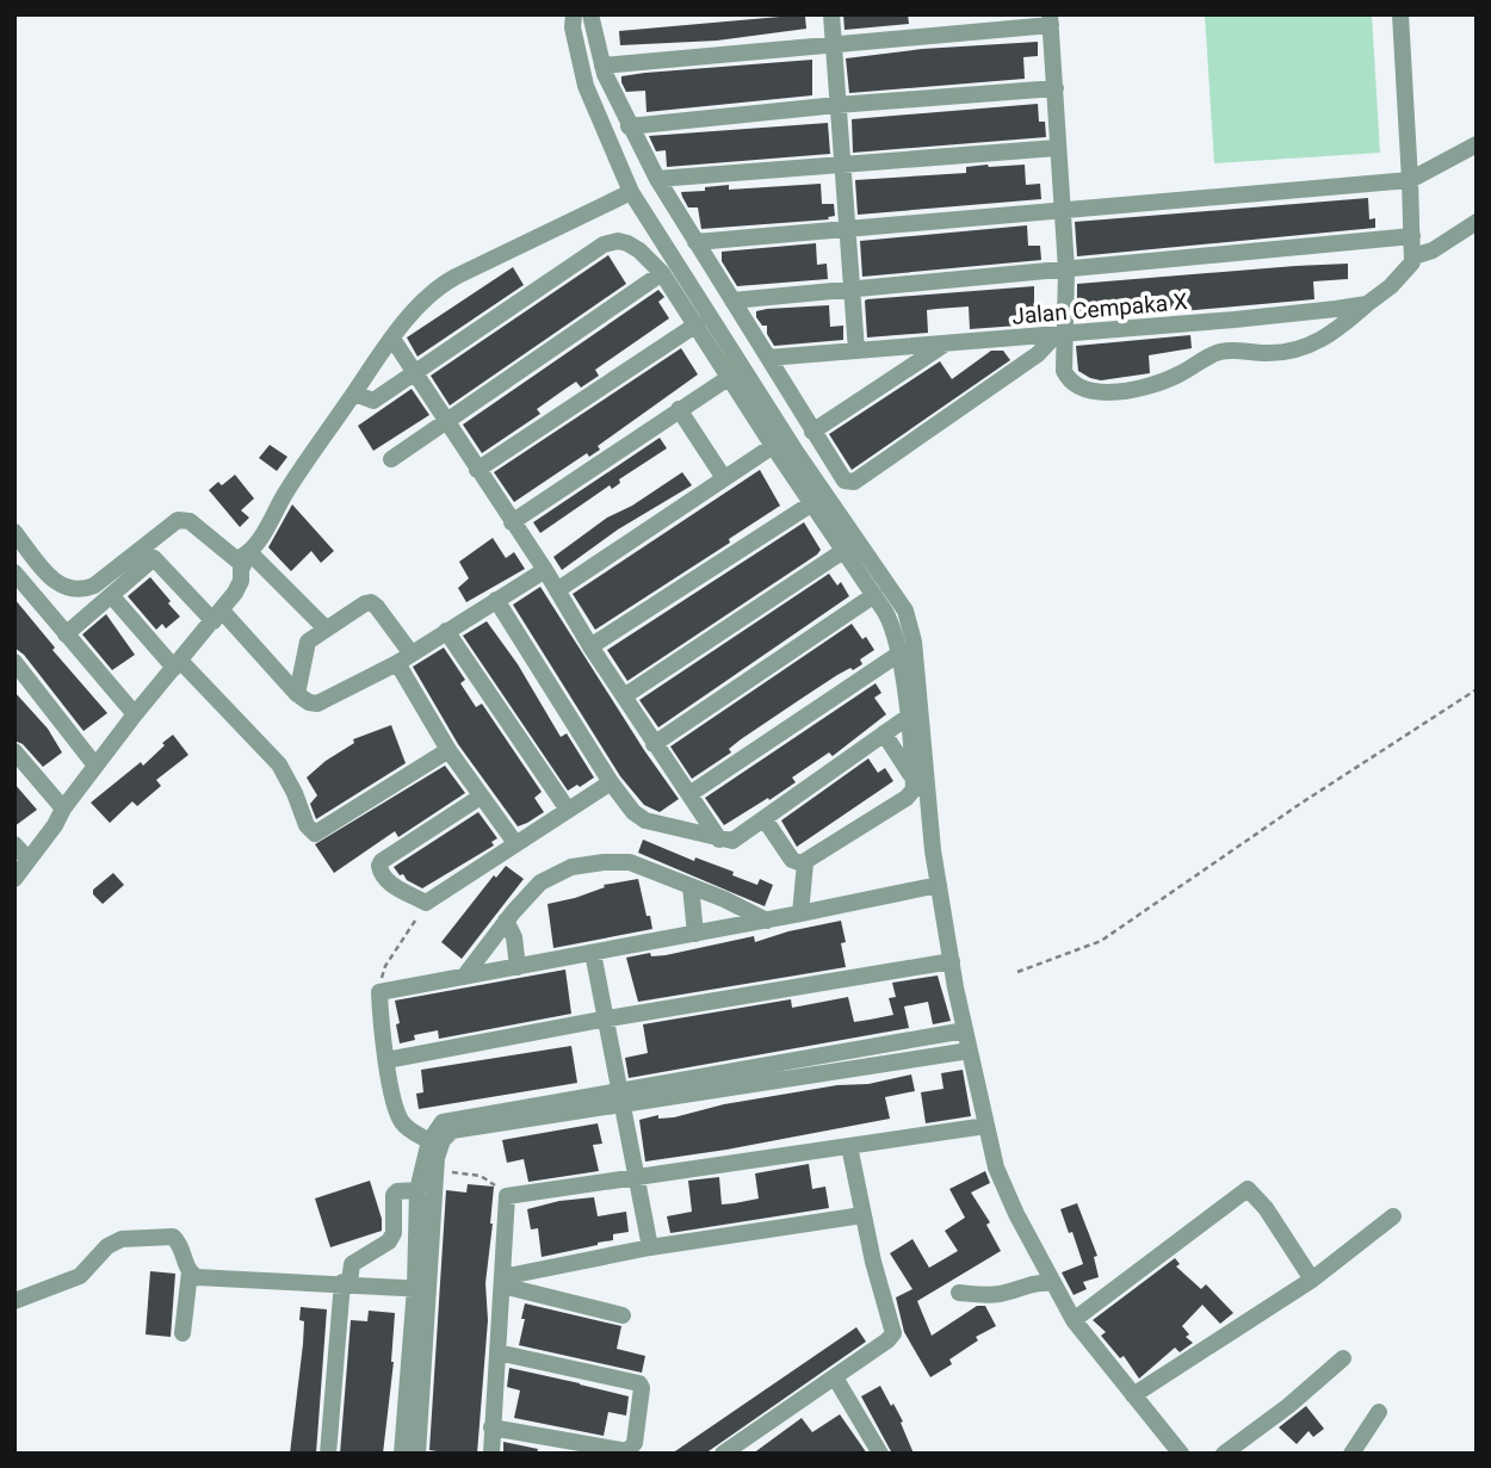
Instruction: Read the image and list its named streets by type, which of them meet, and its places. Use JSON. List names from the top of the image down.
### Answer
{
  "streets": {
    "street": ["Jalan Cempaka X"]
  }
}
